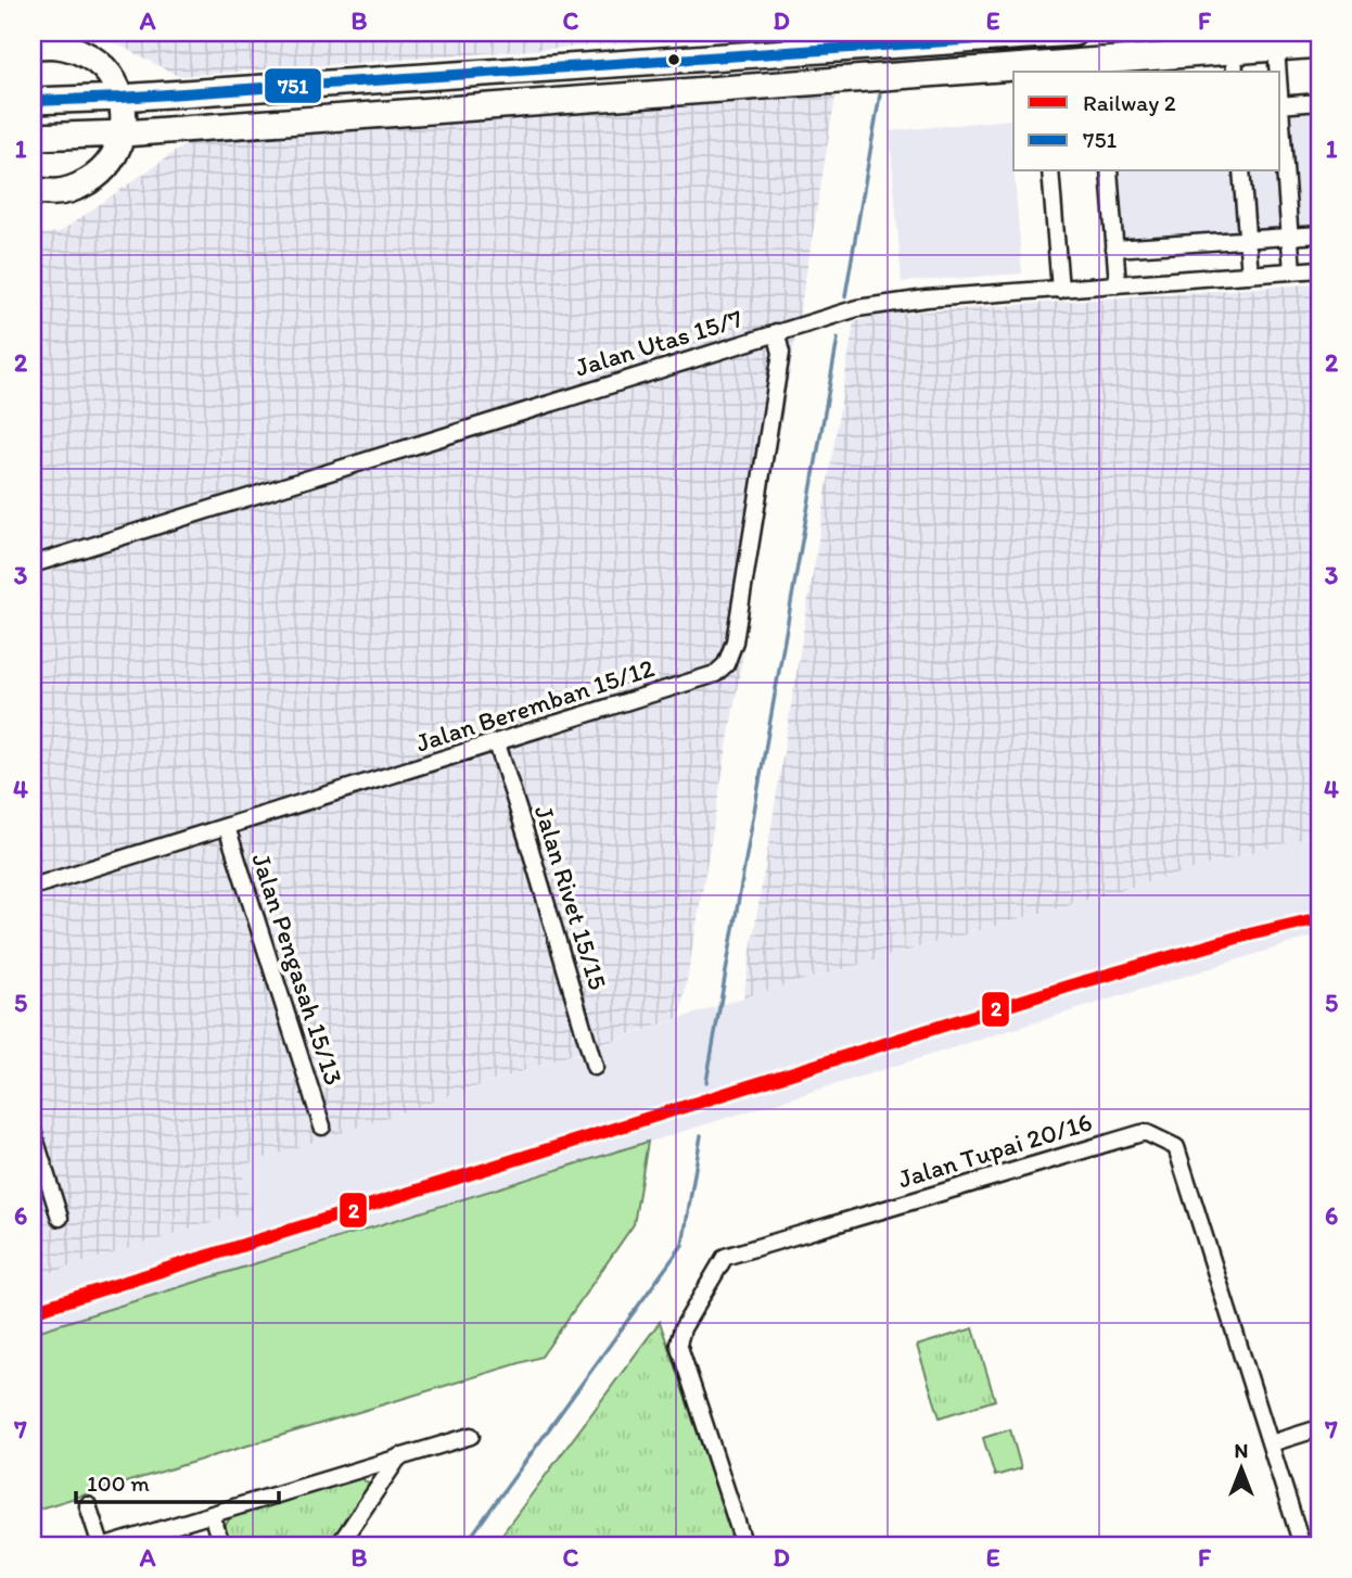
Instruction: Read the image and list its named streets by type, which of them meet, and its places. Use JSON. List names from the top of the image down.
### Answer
{
  "streets": {
    "street": [
      "Jalan Utas 15/7",
      "Jalan Beremban 15/12",
      "Jalan Rivet 15/15",
      "Jalan Pengasah 15/13",
      "Jalan Tupai 20/16"
    ]
  },
  "crossings": [
    ["Jalan Utas 15/7", "Jalan Beremban 15/12"],
    ["Jalan Beremban 15/12", "Jalan Rivet 15/15"],
    ["Jalan Beremban 15/12", "Jalan Pengasah 15/13"]
  ],
  "lines": ["transit line 751", "rail line 2"],
  "legend": ["Railway 2", "751"],
  "scale_bar": "100 m",
  "north": "top",
  "grid": {
    "columns": [
      "A",
      "B",
      "C",
      "D",
      "E",
      "F"
    ],
    "rows": [
      "1",
      "2",
      "3",
      "4",
      "5",
      "6",
      "7"
    ]
  }
}
